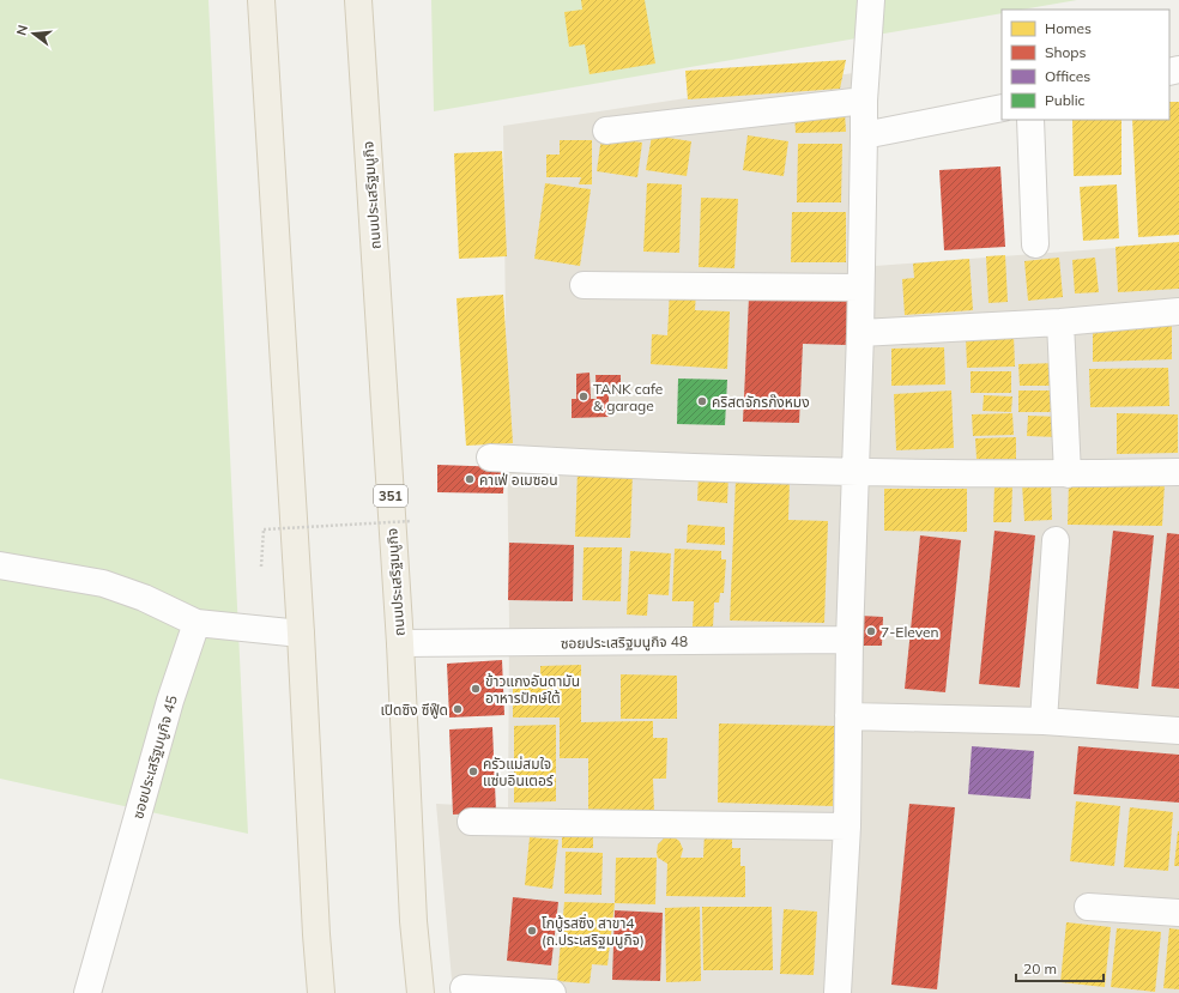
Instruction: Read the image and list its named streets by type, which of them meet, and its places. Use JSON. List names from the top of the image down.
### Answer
{
  "streets": {
    "main road": ["ถนนประเสริฐมนูกิจ", "351"],
    "street": ["ซอยประเสริฐมนูกิจ 48", "ซอยประเสริฐมนูกิจ 45"]
  },
  "crossings": [
    ["ถนนประเสริฐมนูกิจ", "ซอยประเสริฐมนูกิจ 48"]
  ],
  "places": [
    "TANK cafe & garage",
    "คริสตจักรก๊งหมง",
    "คาเฟ่ อเมซอน",
    "7-Eleven",
    "ข้าวแกงอันดามัน อาหารปักษ์ใต้",
    "เปิดซิง ซีฟู๊ด",
    "ครัวแม่สมใจ แซ่บอินเตอร์",
    "โกบู้รสซิ่ง สาขา4 (ถ.ประเสริฐมนูกิจ)"
  ],
  "legend": [
    "Homes",
    "Shops",
    "Offices",
    "Public"
  ],
  "scale_bar": "20 m",
  "north": "left"
}
